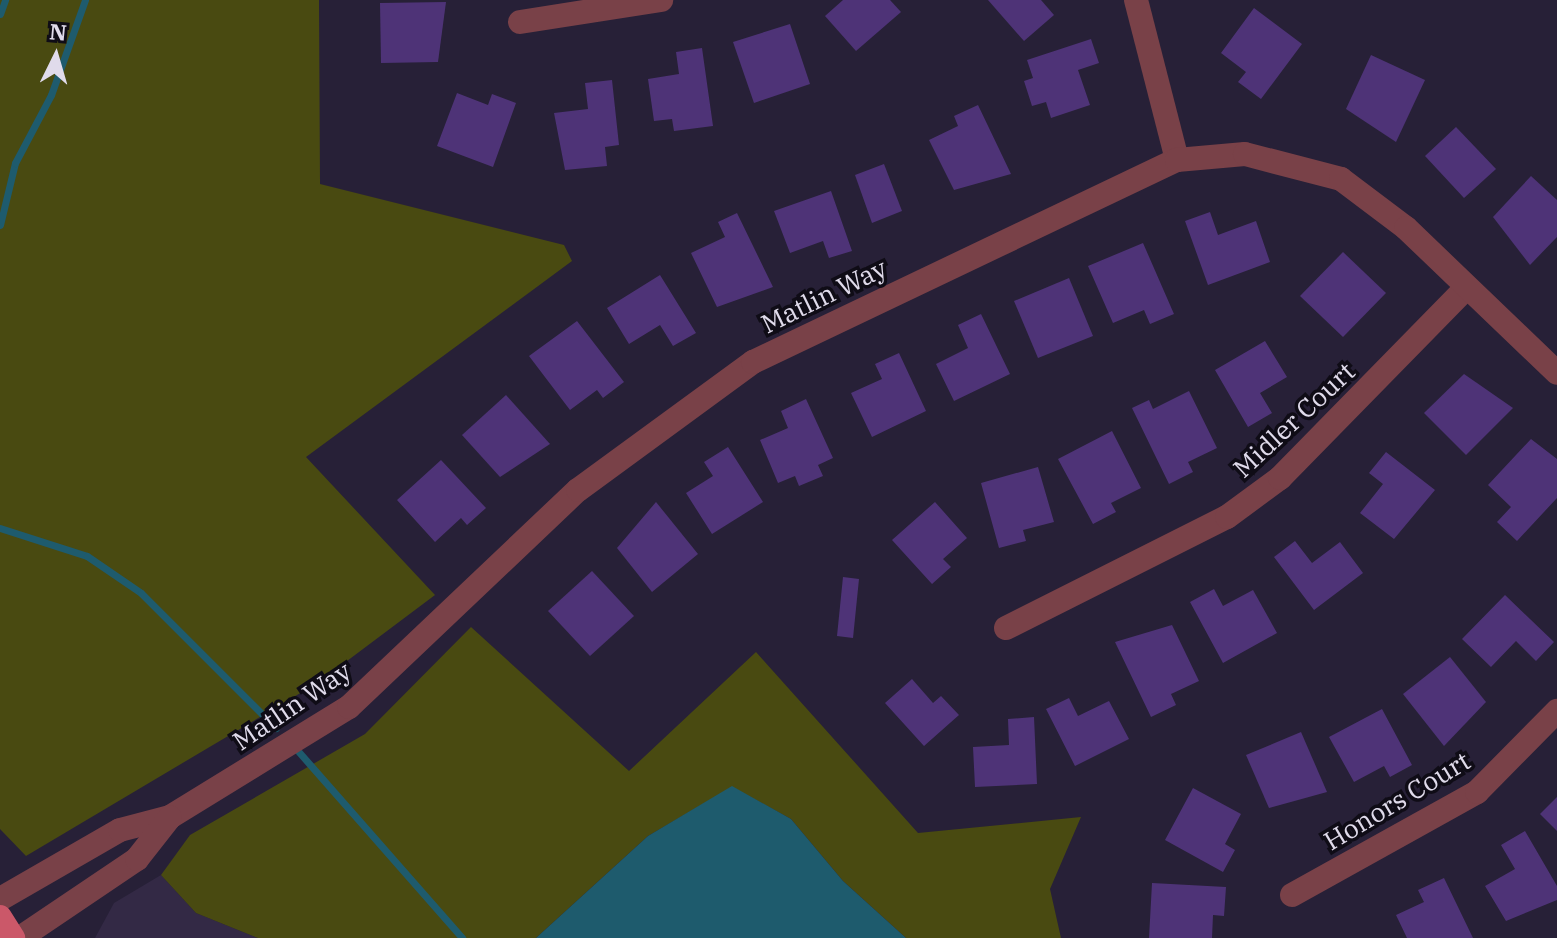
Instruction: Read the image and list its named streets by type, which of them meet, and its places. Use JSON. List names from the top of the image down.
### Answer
{
  "streets": {
    "street": ["Matlin Way", "Midler Court", "Honors Court"]
  },
  "crossings": [
    ["Matlin Way", "Midler Court"]
  ],
  "north": "top"
}
